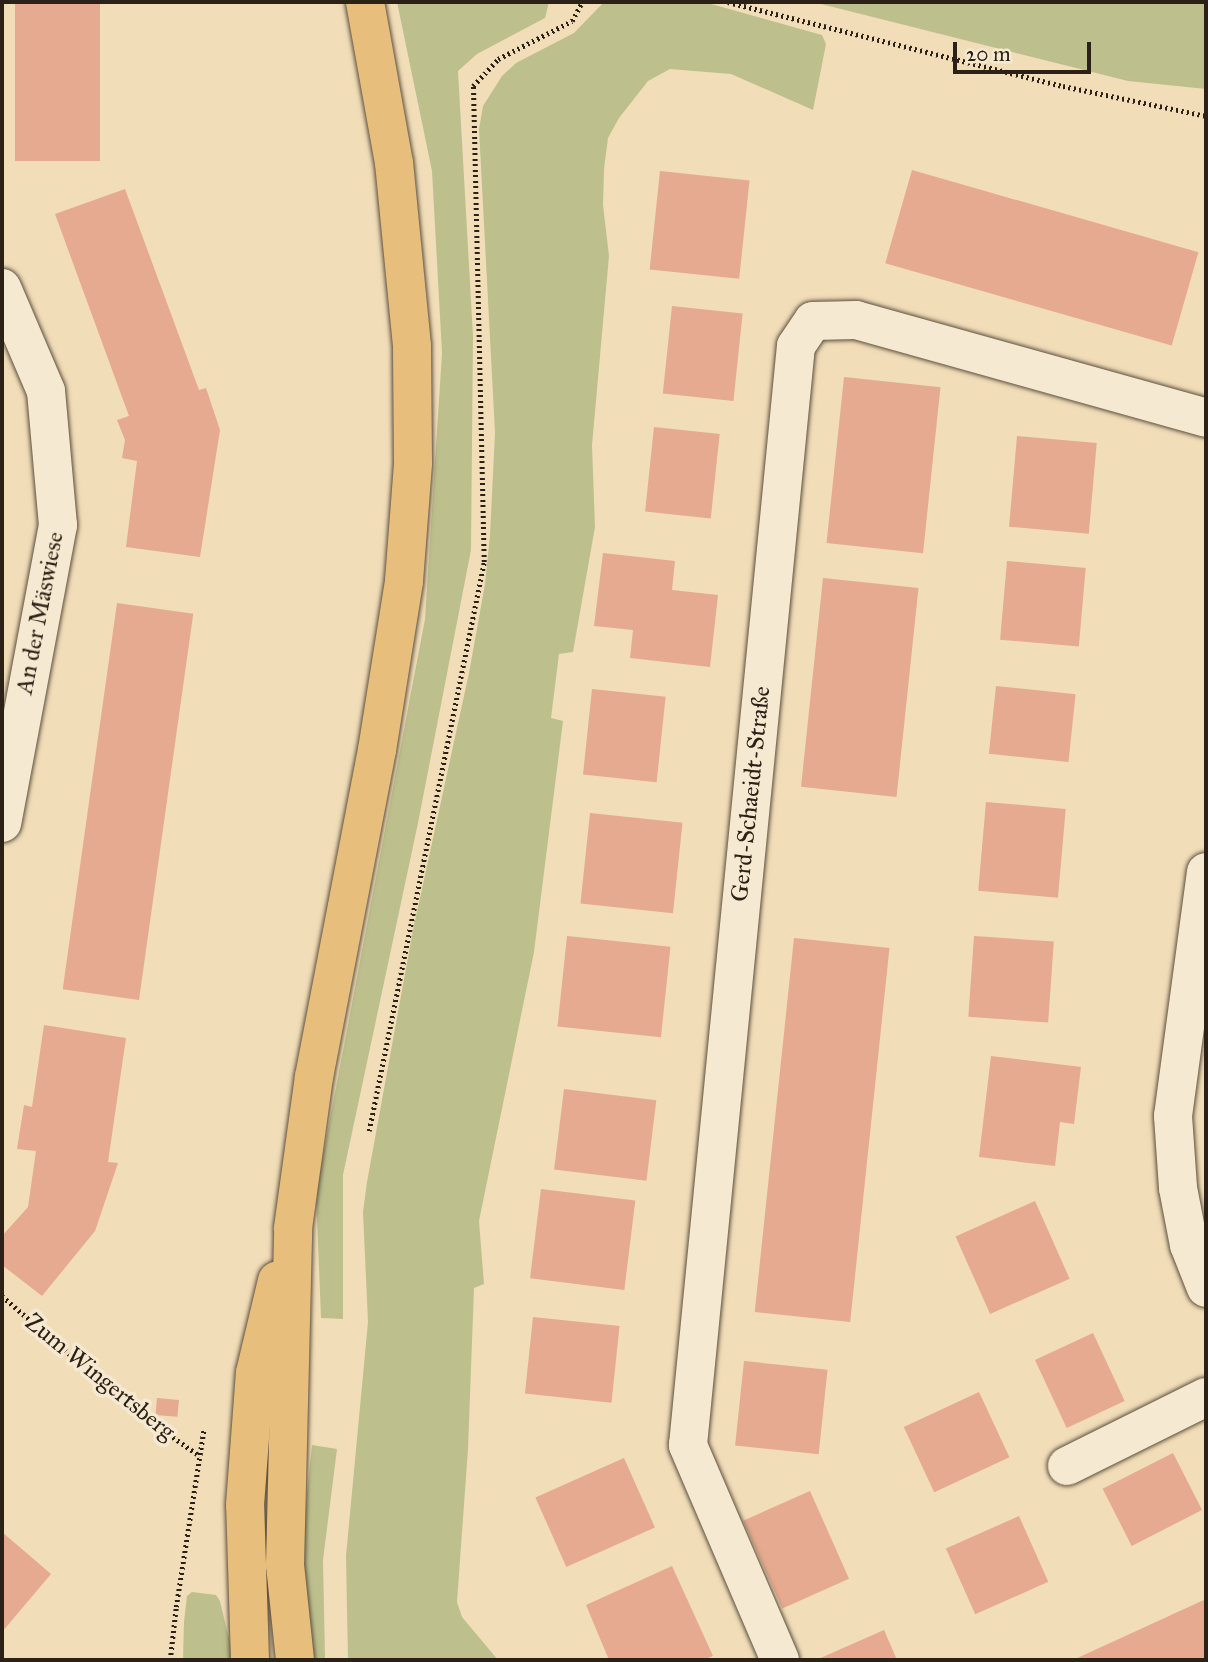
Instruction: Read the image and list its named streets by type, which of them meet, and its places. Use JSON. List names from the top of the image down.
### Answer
{
  "streets": {
    "street": ["An der Mäswiese", "Gerd-Schaeidt-Straße"],
    "path": ["Zum Wingertsberg"]
  },
  "scale_bar": "20 m"
}
